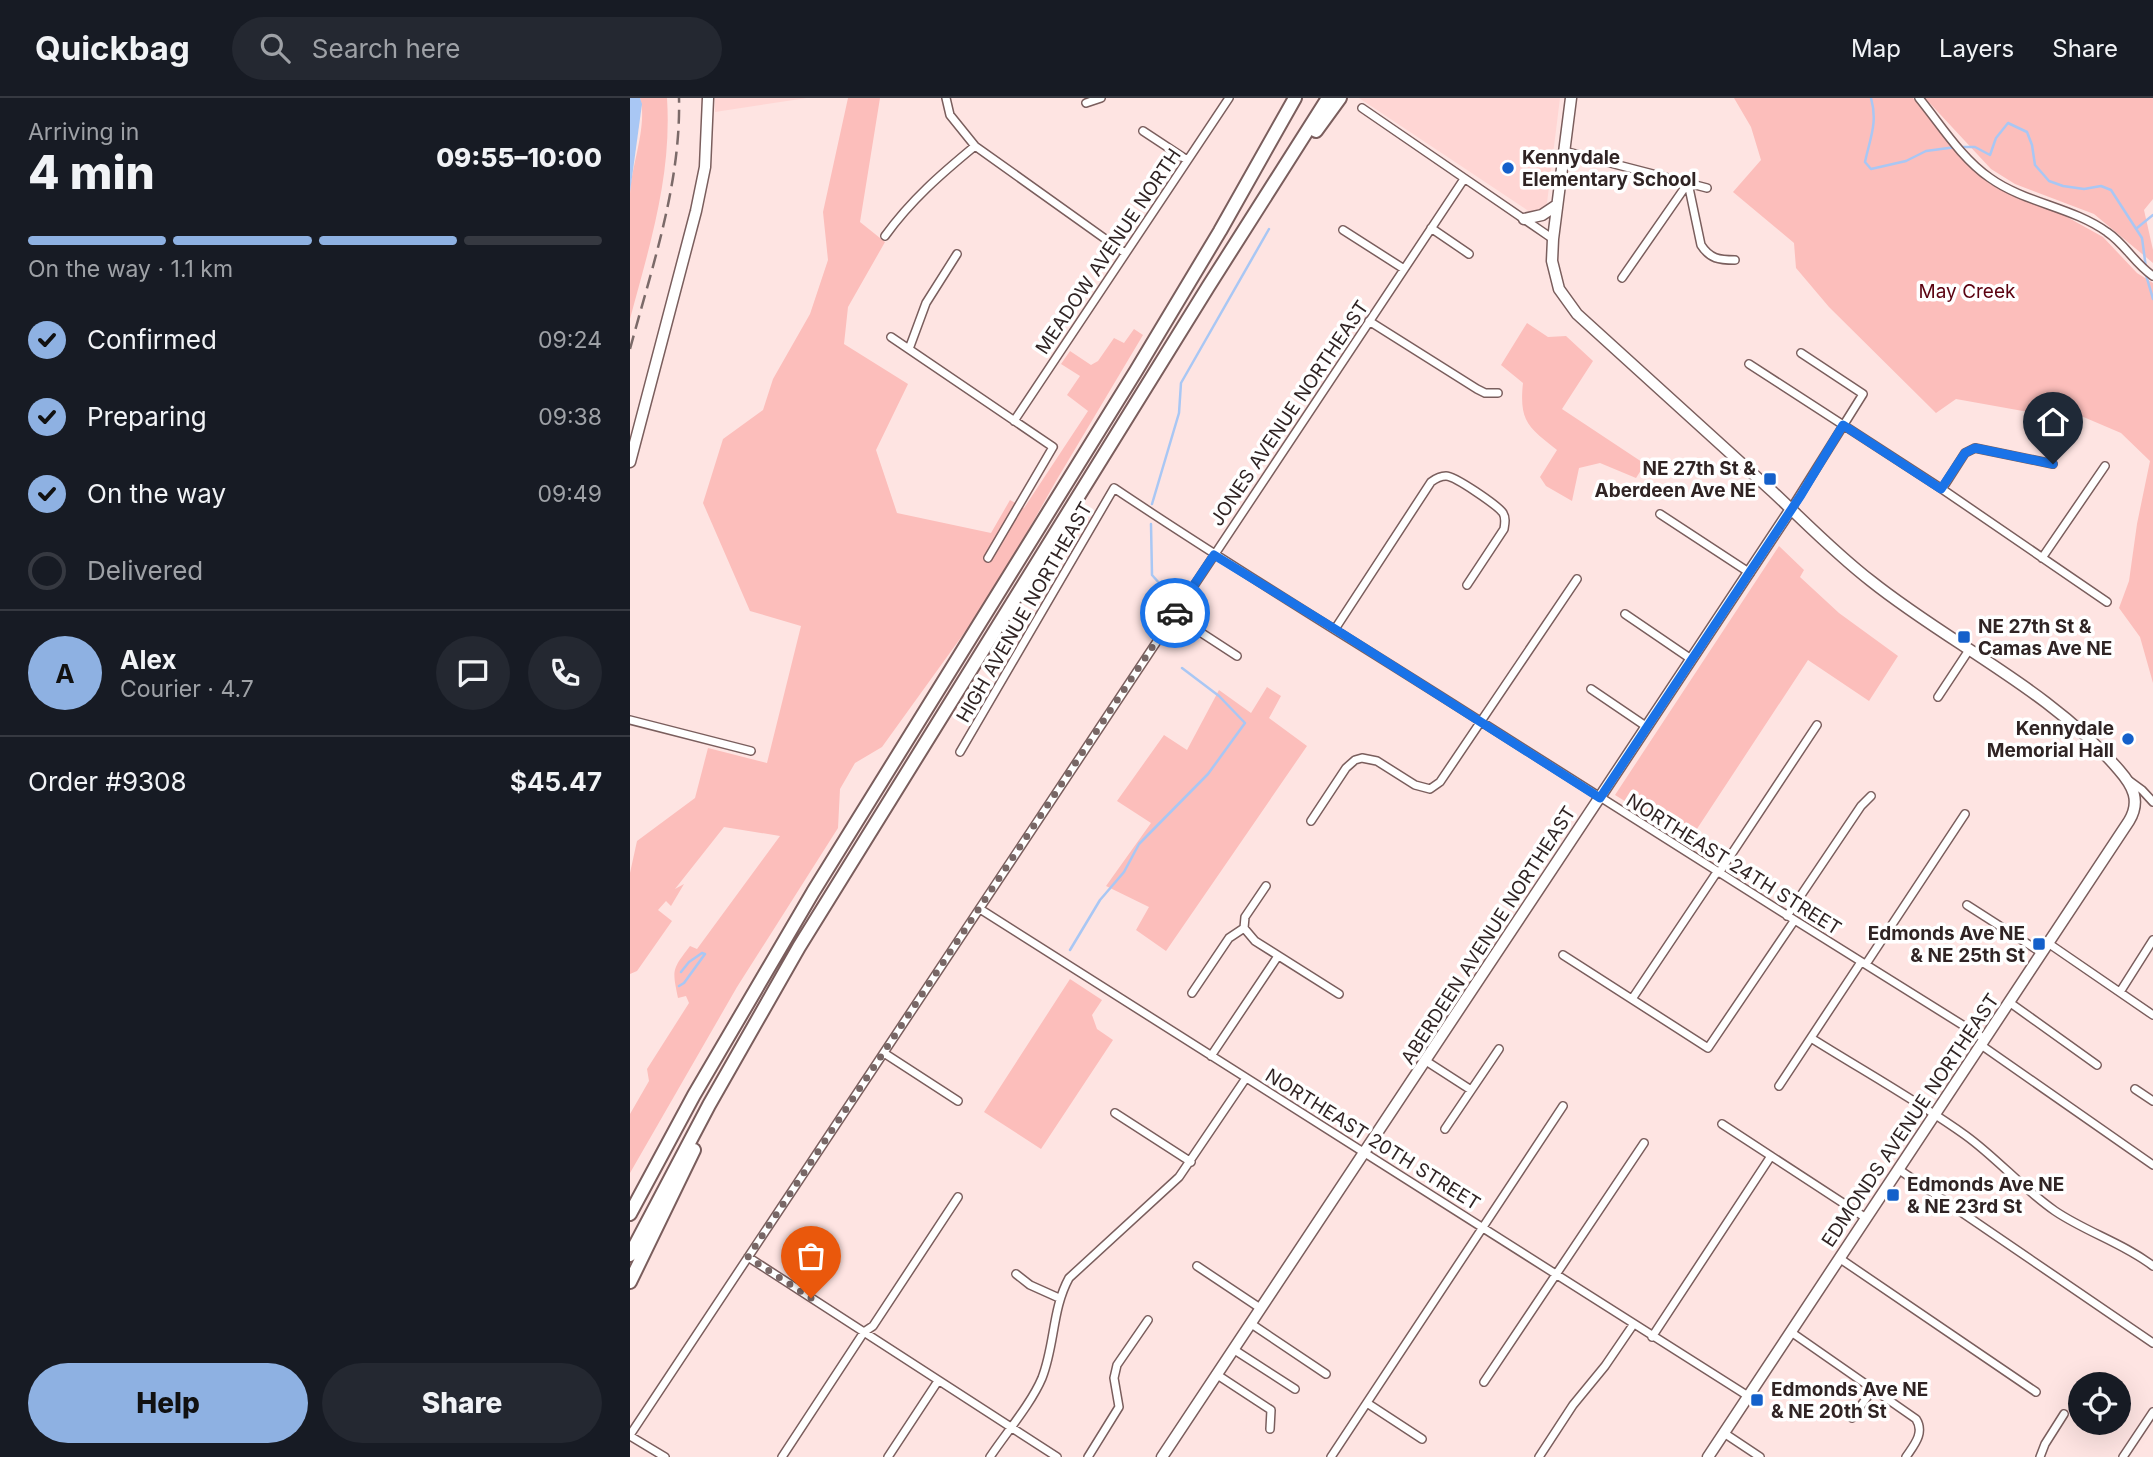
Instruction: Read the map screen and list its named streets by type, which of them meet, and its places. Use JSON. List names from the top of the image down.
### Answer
{
  "streets": {
    "street": [
      "MEADOW AVENUE NORTH",
      "JONES AVENUE NORTHEAST",
      "HIGH AVENUE NORTHEAST",
      "NORTHEAST 24TH STREET",
      "ABERDEEN AVENUE NORTHEAST",
      "EDMONDS AVENUE NORTHEAST",
      "NORTHEAST 20TH STREET"
    ]
  },
  "crossings": [
    ["JONES AVENUE NORTHEAST", "NORTHEAST 24TH STREET"],
    ["JONES AVENUE NORTHEAST", "NORTHEAST 20TH STREET"],
    ["HIGH AVENUE NORTHEAST", "NORTHEAST 24TH STREET"],
    ["NORTHEAST 24TH STREET", "ABERDEEN AVENUE NORTHEAST"],
    ["NORTHEAST 24TH STREET", "EDMONDS AVENUE NORTHEAST"],
    ["ABERDEEN AVENUE NORTHEAST", "NORTHEAST 20TH STREET"],
    ["EDMONDS AVENUE NORTHEAST", "NORTHEAST 20TH STREET"]
  ],
  "parks": ["May Creek"],
  "places": {
    "other": ["Kennydale Elementary School", "Kennydale Memorial Hall"],
    "transit": [
      "NE 27th St & Aberdeen Ave NE",
      "NE 27th St & Camas Ave NE",
      "Edmonds Ave NE & NE 25th St",
      "Edmonds Ave NE & NE 23rd St",
      "Edmonds Ave NE & NE 20th St"
    ]
  },
  "page": {
    "header": "Quickbag",
    "search": "Search here",
    "nav": ["Map", "Layers", "Share"],
    "heading": ["4 min", "Arriving in", "09:55–10:00"],
    "panel": [
      "Alex",
      "Courier · 4.7",
      "Order #9308",
      "$45.47"
    ],
    "bar": "On the way · 1.1 km",
    "list": [
      ["Confirmed", "09:24"],
      ["Preparing", "09:38"],
      ["On the way", "09:49"],
      "Delivered"
    ],
    "round": "A",
    "buttons": ["Help", "Share"]
  }
}
